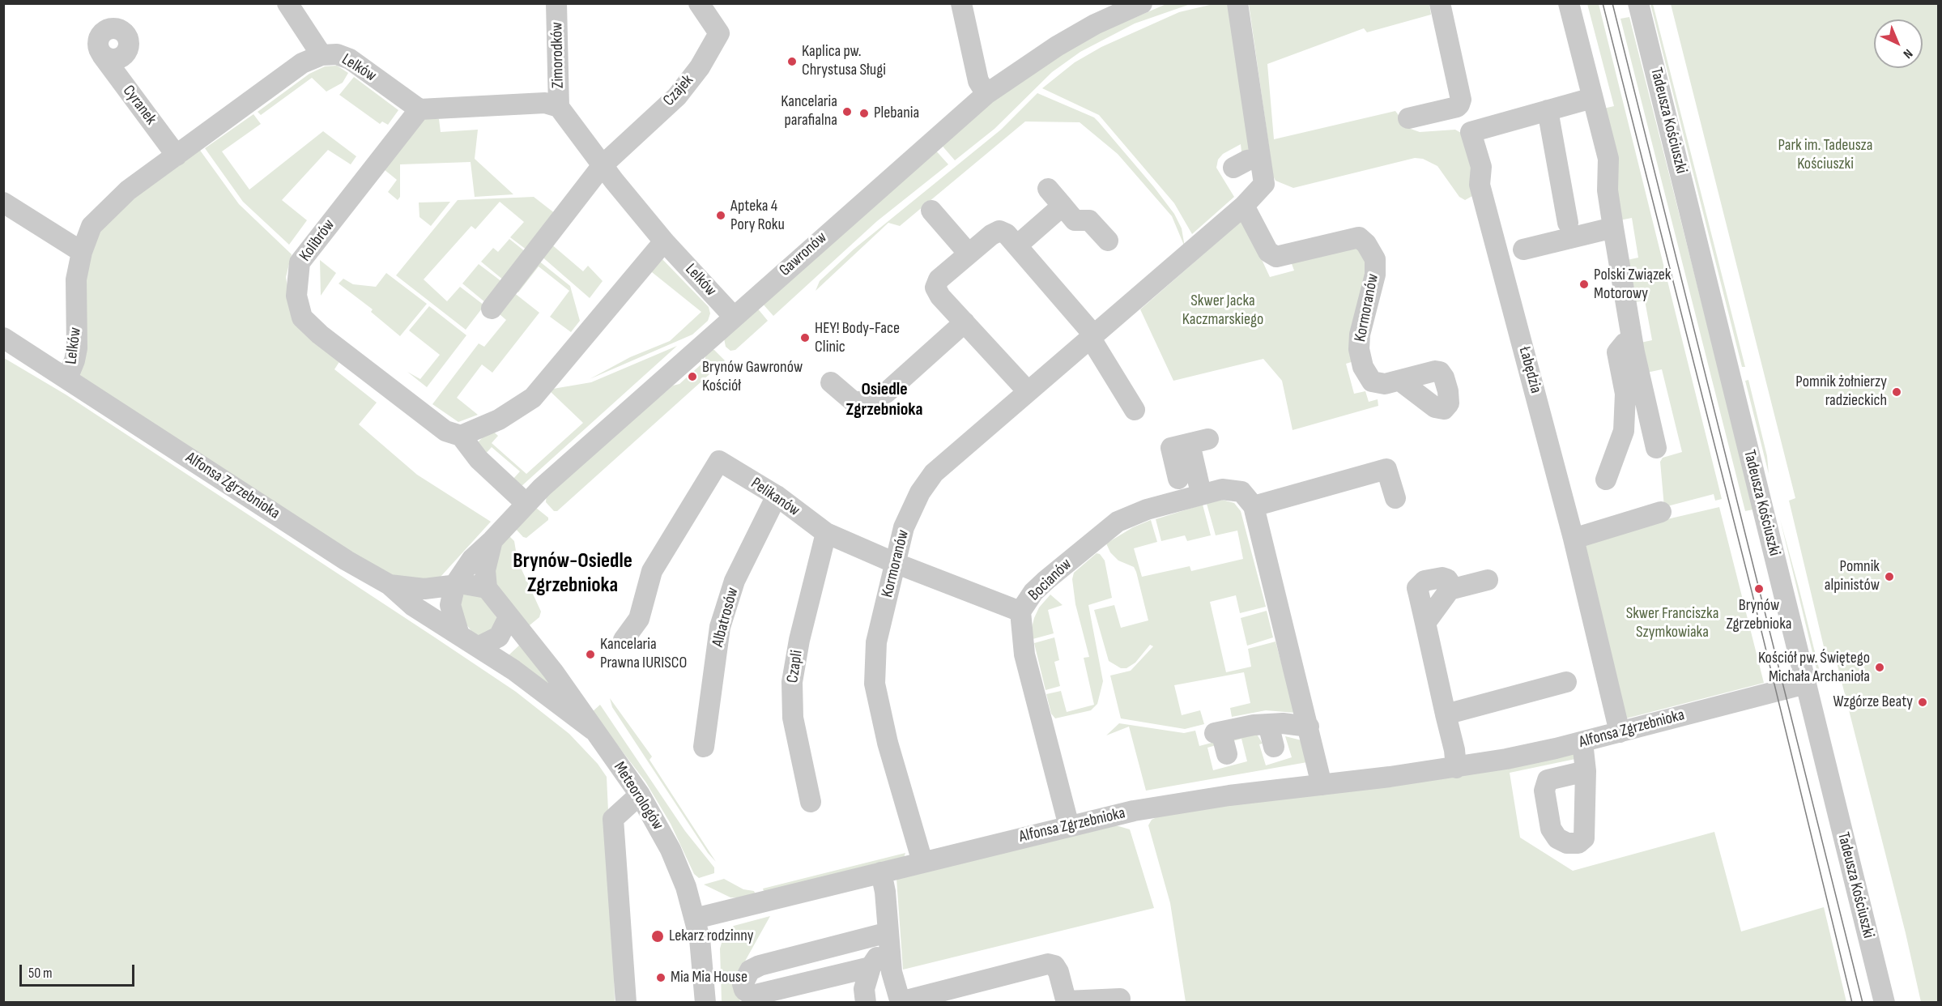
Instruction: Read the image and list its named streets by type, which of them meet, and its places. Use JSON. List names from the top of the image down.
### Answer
{
  "streets": {
    "street": [
      "Zimorodków",
      "Lelków",
      "Czajek",
      "Cyranek",
      "Tadeusza Kościuszki",
      "Kolibrów",
      "Gawronów",
      "Kormoranów",
      "Łabędzia",
      "Alfonsa Zgrzebnioka",
      "Pelikanów",
      "Bocianów",
      "Albatrosów",
      "Czapli",
      "Meteorologów"
    ]
  },
  "crossings": [
    ["Zimorodków", "Lelków"],
    ["Lelków", "Czajek"],
    ["Lelków", "Cyranek"],
    ["Lelków", "Kolibrów"],
    ["Lelków", "Gawronów"],
    ["Lelków", "Alfonsa Zgrzebnioka"],
    ["Tadeusza Kościuszki", "Alfonsa Zgrzebnioka"],
    ["Gawronów", "Alfonsa Zgrzebnioka"],
    ["Gawronów", "Meteorologów"],
    ["Kormoranów", "Alfonsa Zgrzebnioka"],
    ["Kormoranów", "Pelikanów"],
    ["Łabędzia", "Alfonsa Zgrzebnioka"],
    ["Alfonsa Zgrzebnioka", "Bocianów"],
    ["Alfonsa Zgrzebnioka", "Meteorologów"],
    ["Pelikanów", "Bocianów"],
    ["Pelikanów", "Albatrosów"],
    ["Pelikanów", "Czapli"]
  ],
  "districts": ["Osiedle Zgrzebnioka", "Brynów-Osiedle Zgrzebnioka"],
  "parks": ["Park im. Tadeusza Kościuszki", "Skwer Jacka Kaczmarskiego", "Skwer Franciszka Szymkowiaka"],
  "places": [
    "Kaplica pw. Chrystusa Sługi",
    "Kancelaria parafialna",
    "Plebania",
    "Apteka 4 Pory Roku",
    "Polski Związek Motorowy",
    "HEY! Body-Face Clinic",
    "Brynów Gawronów Kościół",
    "Pomnik żołnierzy radzieckich",
    "Pomnik alpinistów",
    "Brynów Zgrzebnioka",
    "Kancelaria Prawna IURISCO",
    "Kościół pw. Świętego Michała Archanioła",
    "Wzgórze Beaty",
    "Lekarz rodzinny",
    "Mia Mia House"
  ],
  "scale_bar": "50 m",
  "north": "bottom right"
}
